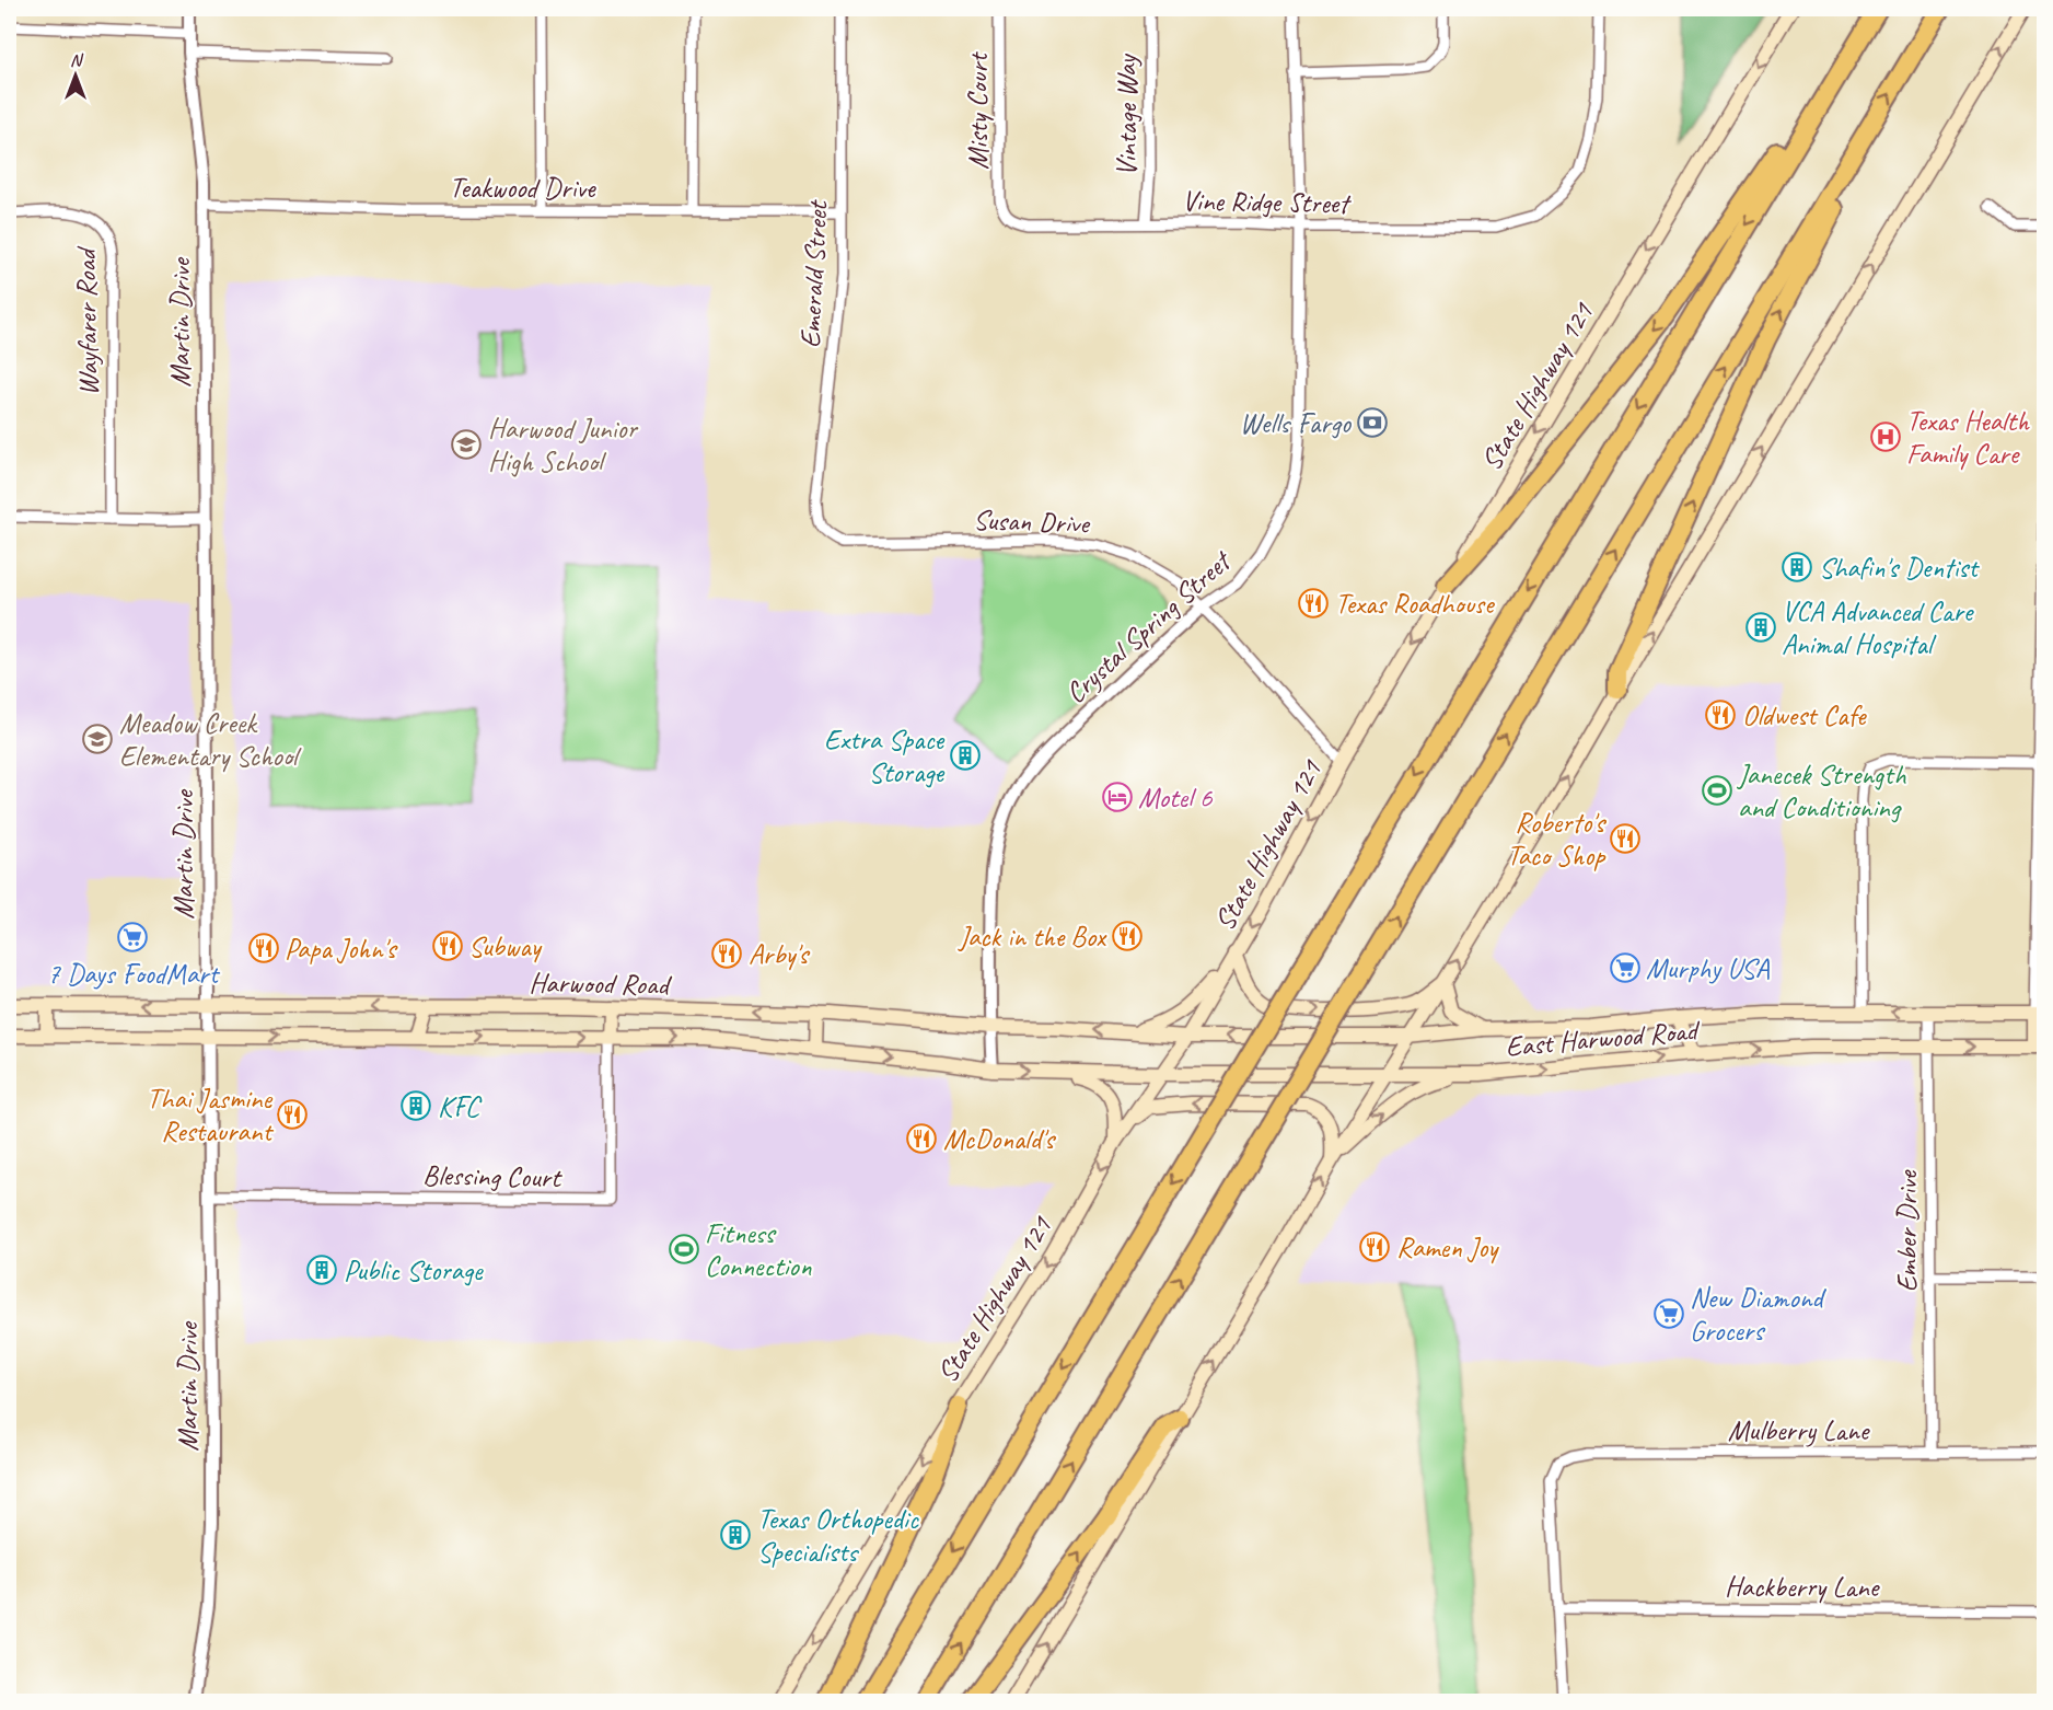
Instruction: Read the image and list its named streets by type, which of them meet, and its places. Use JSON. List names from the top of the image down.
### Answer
{
  "streets": {
    "main road": ["State Highway 121", "Harwood Road", "East Harwood Road"],
    "street": [
      "Misty Court",
      "Vintage Way",
      "Teakwood Drive",
      "Vine Ridge Street",
      "Emerald Street",
      "Wayfarer Road",
      "Martin Drive",
      "Susan Drive",
      "Crystal Spring Street",
      "Blessing Court",
      "Ember Drive",
      "Mulberry Lane",
      "Hackberry Lane"
    ]
  },
  "crossings": [
    ["Misty Court", "Vine Ridge Street"],
    ["Vintage Way", "Vine Ridge Street"],
    ["Teakwood Drive", "Emerald Street"],
    ["Teakwood Drive", "Martin Drive"],
    ["Vine Ridge Street", "Crystal Spring Street"],
    ["Emerald Street", "Susan Drive"],
    ["Martin Drive", "Harwood Road"],
    ["Martin Drive", "Blessing Court"],
    ["State Highway 121", "Susan Drive"],
    ["State Highway 121", "Harwood Road"],
    ["State Highway 121", "East Harwood Road"],
    ["Susan Drive", "Crystal Spring Street"],
    ["Crystal Spring Street", "Harwood Road"],
    ["Harwood Road", "East Harwood Road"],
    ["Harwood Road", "Blessing Court"],
    ["East Harwood Road", "Ember Drive"],
    ["Ember Drive", "Mulberry Lane"],
    ["Mulberry Lane", "Hackberry Lane"]
  ],
  "one_way": ["State Highway 121"],
  "places": {
    "bank": ["Wells Fargo"],
    "hospital": ["Texas Health Family Care"],
    "school or university": ["Harwood Junior High School", "Meadow Creek Elementary School"],
    "building": [
      "Shafin's Dentist",
      "VCA Advanced Care Animal Hospital",
      "Extra Space Storage",
      "KFC",
      "Public Storage",
      "Texas Orthopedic Specialists"
    ],
    "restaurant": [
      "Texas Roadhouse",
      "Oldwest Cafe",
      "Roberto's Taco Shop",
      "Jack in the Box",
      "Subway",
      "Papa John's",
      "Arby's",
      "Thai Jasmine Restaurant",
      "McDonald's",
      "Ramen Joy"
    ],
    "sports": ["Janecek Strength and Conditioning", "Fitness Connection"],
    "hotel": ["Motel 6"],
    "supermarket": ["7 Days FoodMart", "Murphy USA", "New Diamond Grocers"]
  },
  "north": "top"
}
